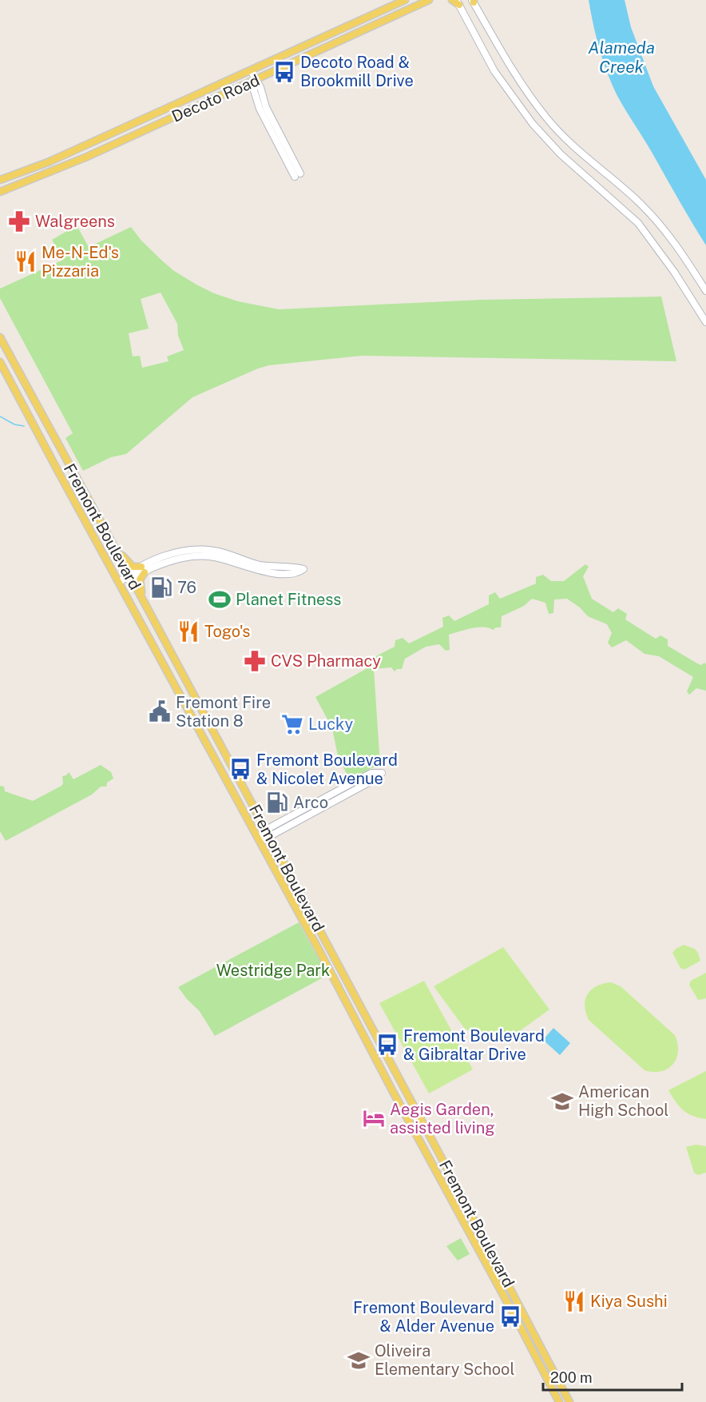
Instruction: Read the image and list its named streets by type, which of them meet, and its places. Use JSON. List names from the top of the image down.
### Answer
{
  "streets": {
    "main road": ["Decoto Road", "Fremont Boulevard"]
  },
  "water": ["Alameda Creek"],
  "parks": ["Westridge Park"],
  "places": {
    "bus stop": [
      "Decoto Road & Brookmill Drive",
      "Fremont Boulevard & Nicolet Avenue",
      "Fremont Boulevard & Gibraltar Drive",
      "Fremont Boulevard & Alder Avenue"
    ],
    "pharmacy": ["Walgreens", "CVS Pharmacy"],
    "restaurant": ["Me-N-Ed's Pizzaria", "Togo's", "Kiya Sushi"],
    "fuel station": ["76", "Arco"],
    "sports": ["Planet Fitness"],
    "public building": ["Fremont Fire Station 8"],
    "supermarket": ["Lucky"],
    "school or university": ["American High School", "Oliveira Elementary School"],
    "hotel": ["Aegis Garden, assisted living"]
  },
  "scale_bar": "200 m"
}
